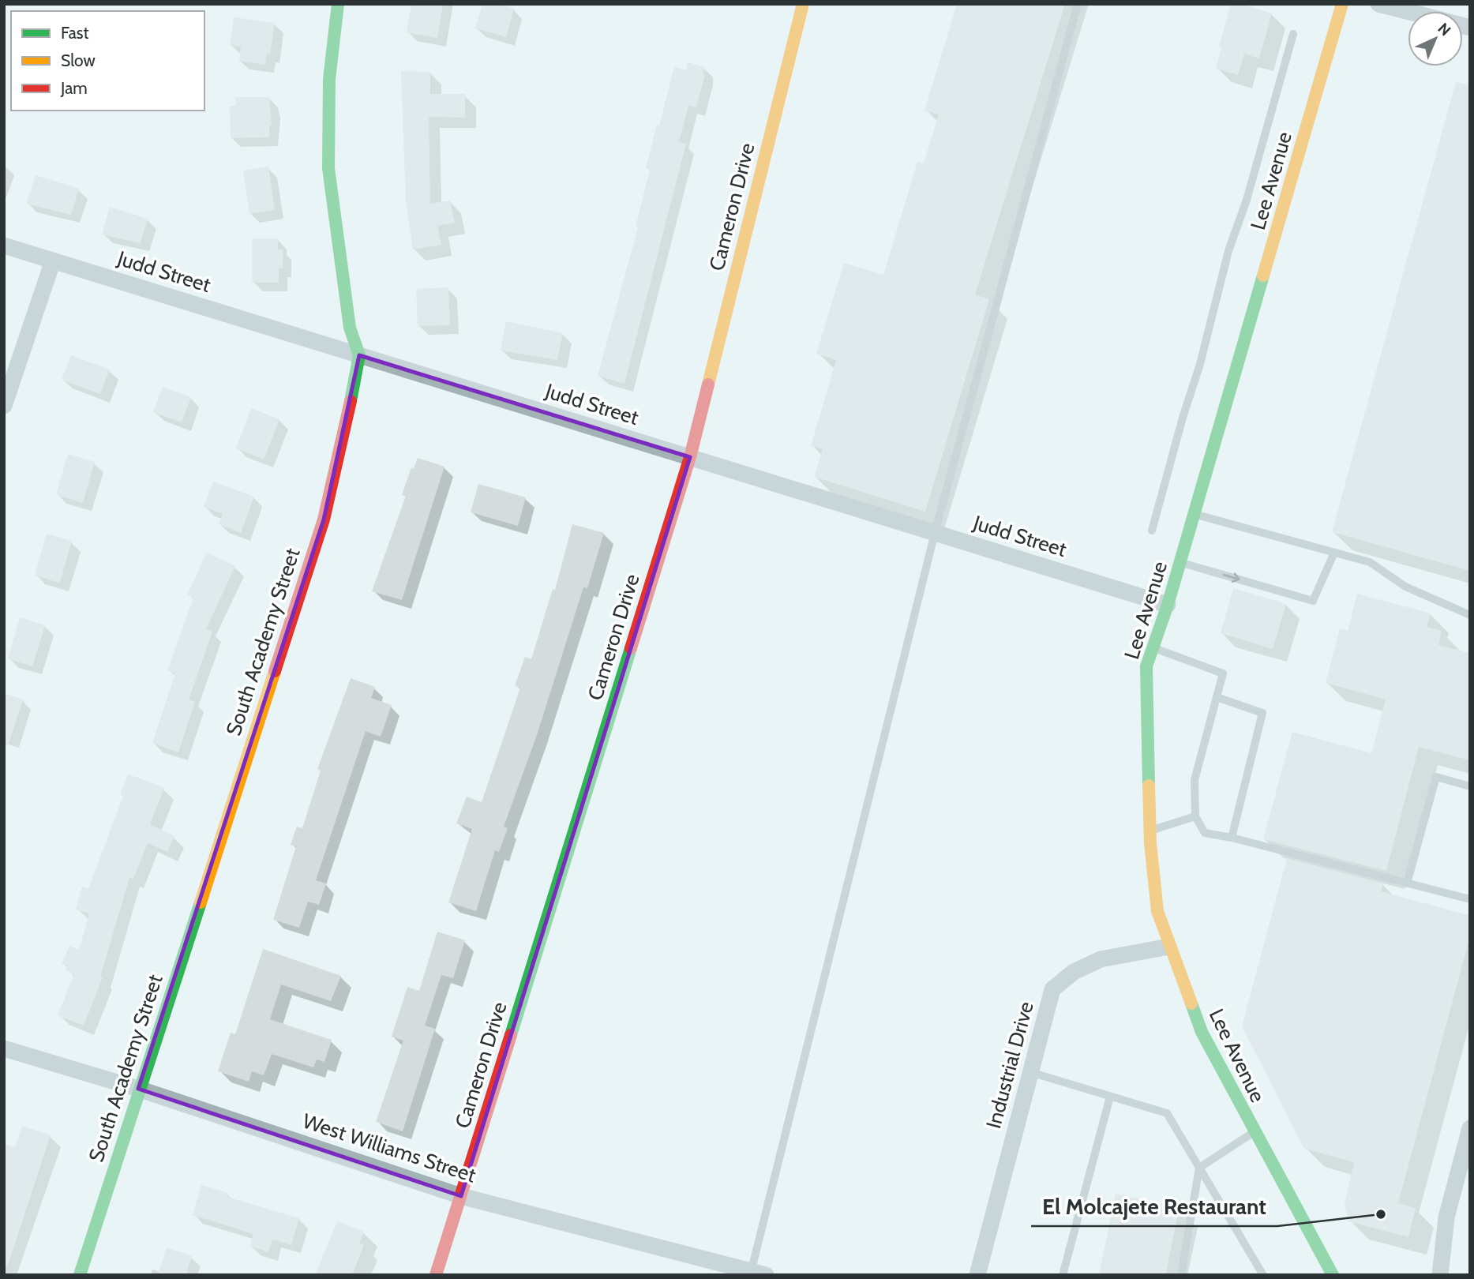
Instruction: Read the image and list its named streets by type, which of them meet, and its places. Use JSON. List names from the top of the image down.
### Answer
{
  "streets": {
    "street": [
      "Lee Avenue",
      "Cameron Drive",
      "Judd Street",
      "South Academy Street",
      "Industrial Drive",
      "West Williams Street"
    ]
  },
  "crossings": [
    ["Lee Avenue", "Judd Street"],
    ["Lee Avenue", "Industrial Drive"],
    ["Cameron Drive", "Judd Street"],
    ["Cameron Drive", "West Williams Street"],
    ["Judd Street", "South Academy Street"],
    ["South Academy Street", "West Williams Street"]
  ],
  "places": ["El Molcajete Restaurant"],
  "legend": ["Fast", "Slow", "Jam"],
  "north": "top right"
}
